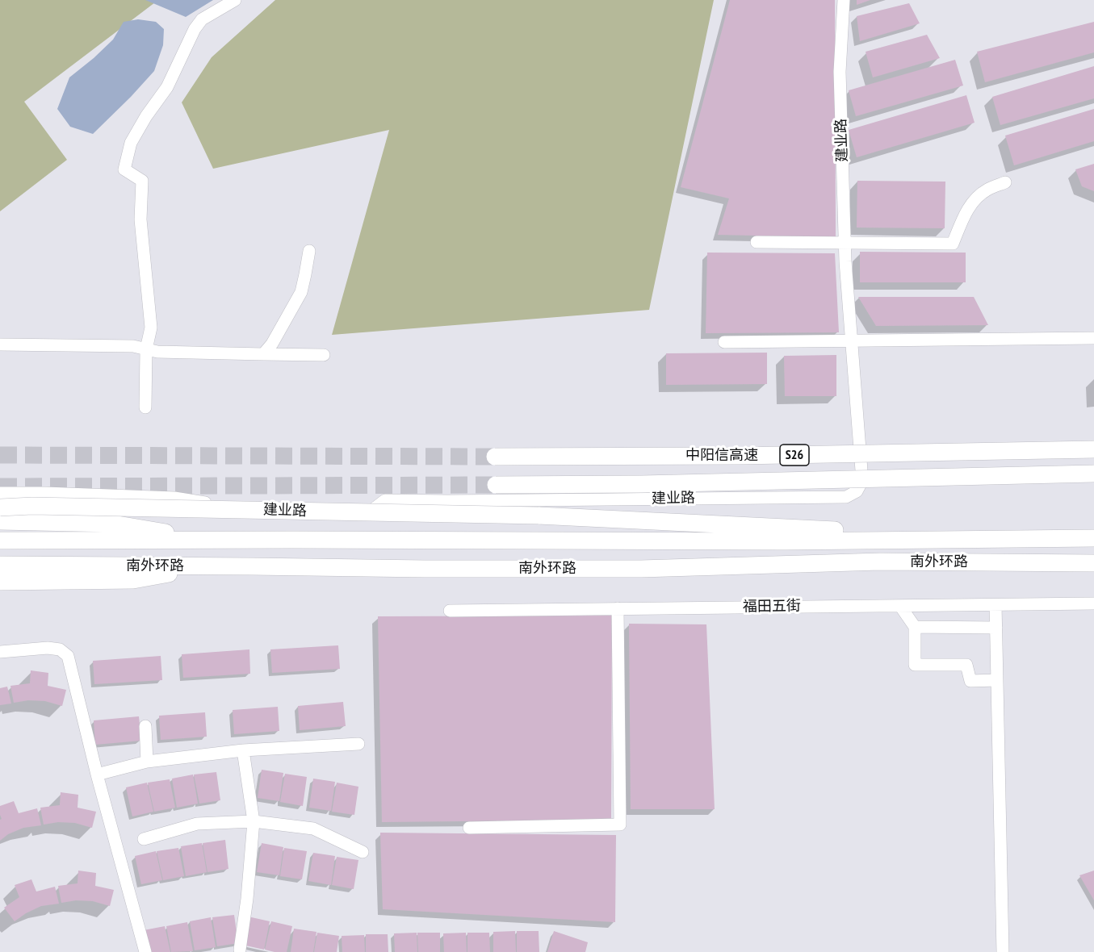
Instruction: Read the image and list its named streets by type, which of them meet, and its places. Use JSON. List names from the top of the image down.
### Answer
{
  "streets": {
    "highway": ["S26", "中阳信高速", "南外环路"],
    "street": ["建业路", "福田五街"]
  }
}
